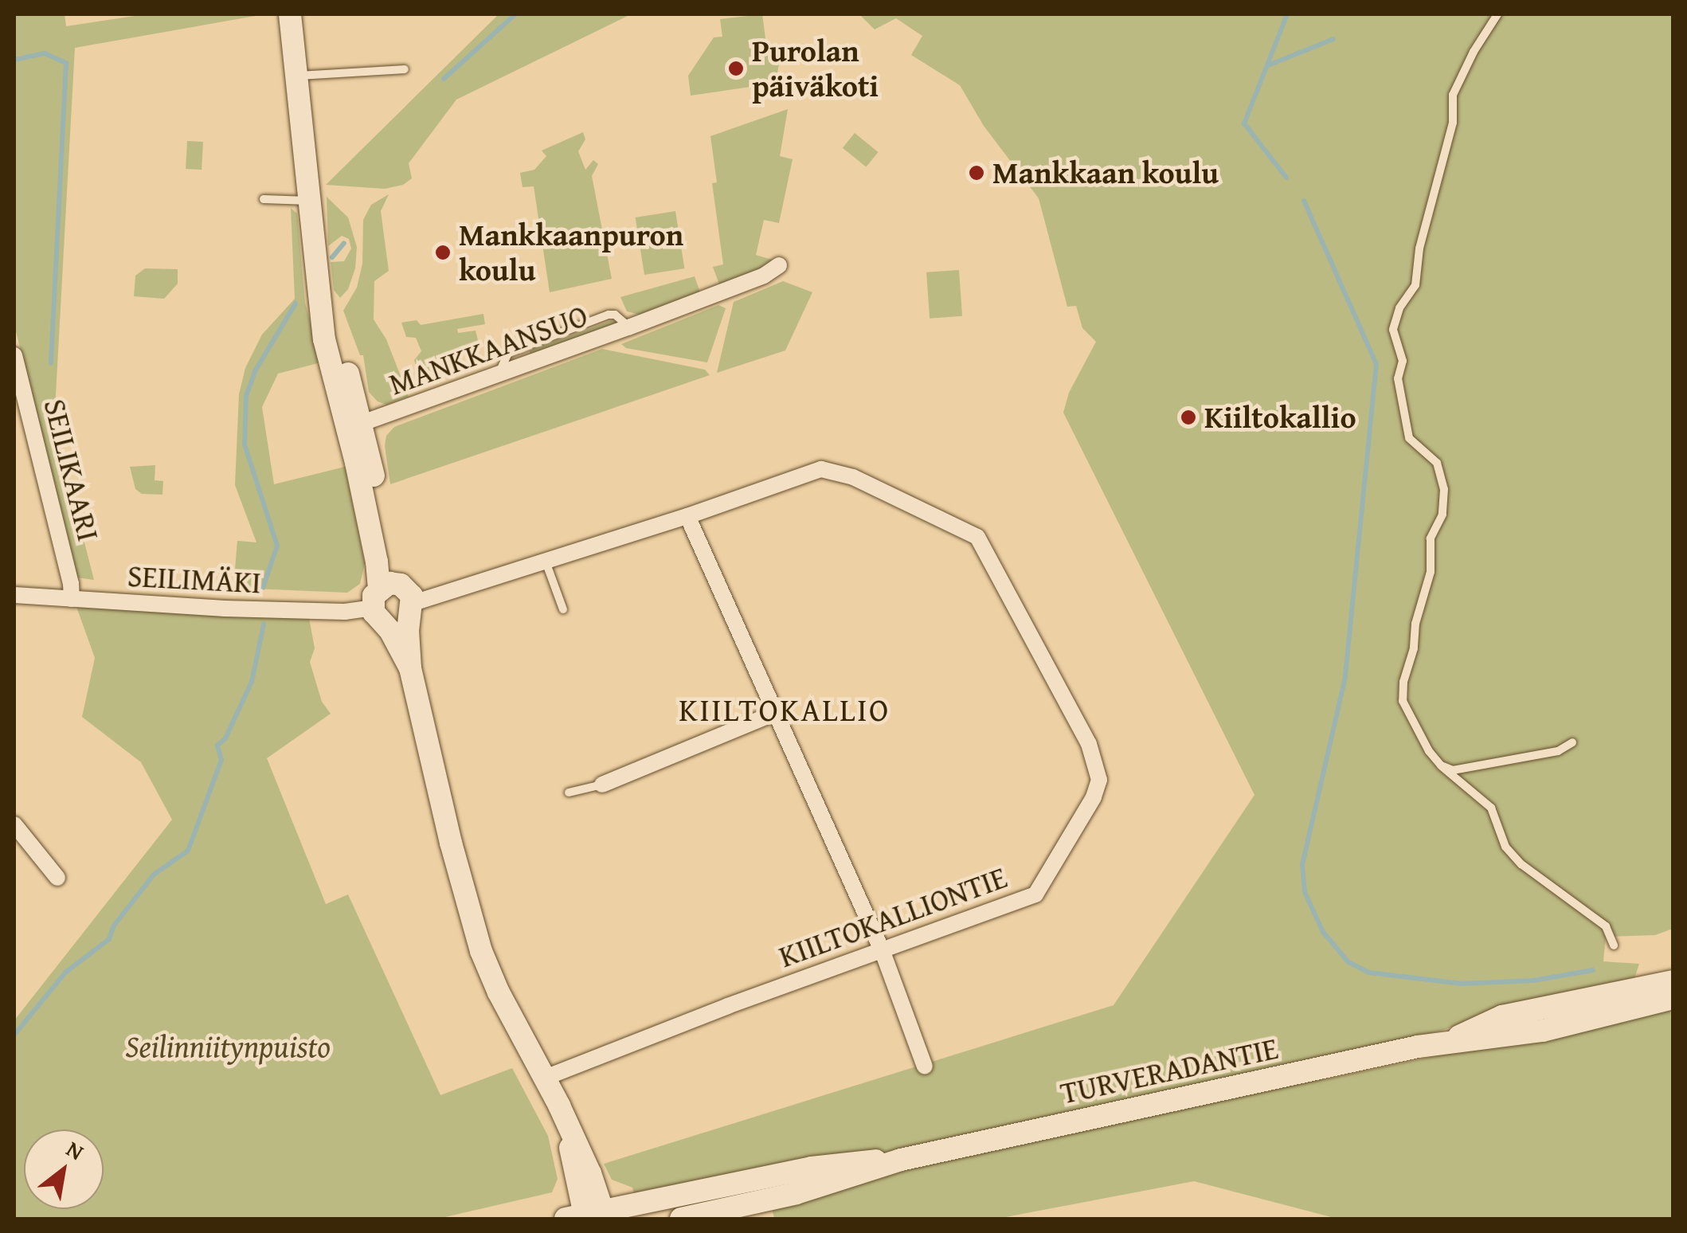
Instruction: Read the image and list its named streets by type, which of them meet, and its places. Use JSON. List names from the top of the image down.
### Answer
{
  "streets": {
    "main road": ["TURVERADANTIE"],
    "street": [
      "MANKKAANSUO",
      "SEILIKAARI",
      "SEILIMÄKI",
      "KIILTOKALLIONTIE"
    ]
  },
  "crossings": [
    ["SEILIKAARI", "SEILIMÄKI"],
    ["SEILIMÄKI", "KIILTOKALLIONTIE"]
  ],
  "districts": ["KIILTOKALLIO"],
  "parks": ["Seilinniitynpuisto"],
  "places": [
    "Purolan päiväkoti",
    "Mankkaan koulu",
    "Mankkaanpuron koulu",
    "Kiiltokallio"
  ],
  "north": "top right"
}
